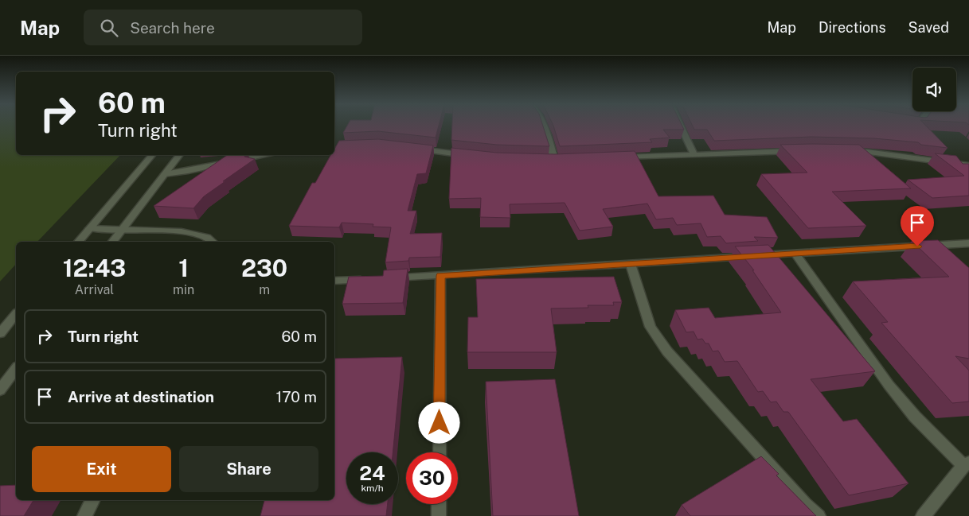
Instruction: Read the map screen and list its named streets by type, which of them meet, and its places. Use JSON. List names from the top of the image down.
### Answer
{
  "page": {
    "header": "Map",
    "search": "Search here",
    "nav": ["Map", "Directions", "Saved"],
    "turn": ["60 m", "Turn right"],
    "eta": [
      "12:43",
      "Arrival",
      "1",
      "min",
      "230",
      "m"
    ],
    "list": [
      {
        "name": "Turn right",
        "value": "60 m"
      },
      {
        "name": "Arrive at destination",
        "value": "170 m"
      }
    ],
    "buttons": ["Exit", "Share"],
    "speed": "24 km/h",
    "limit": "30"
  }
}
